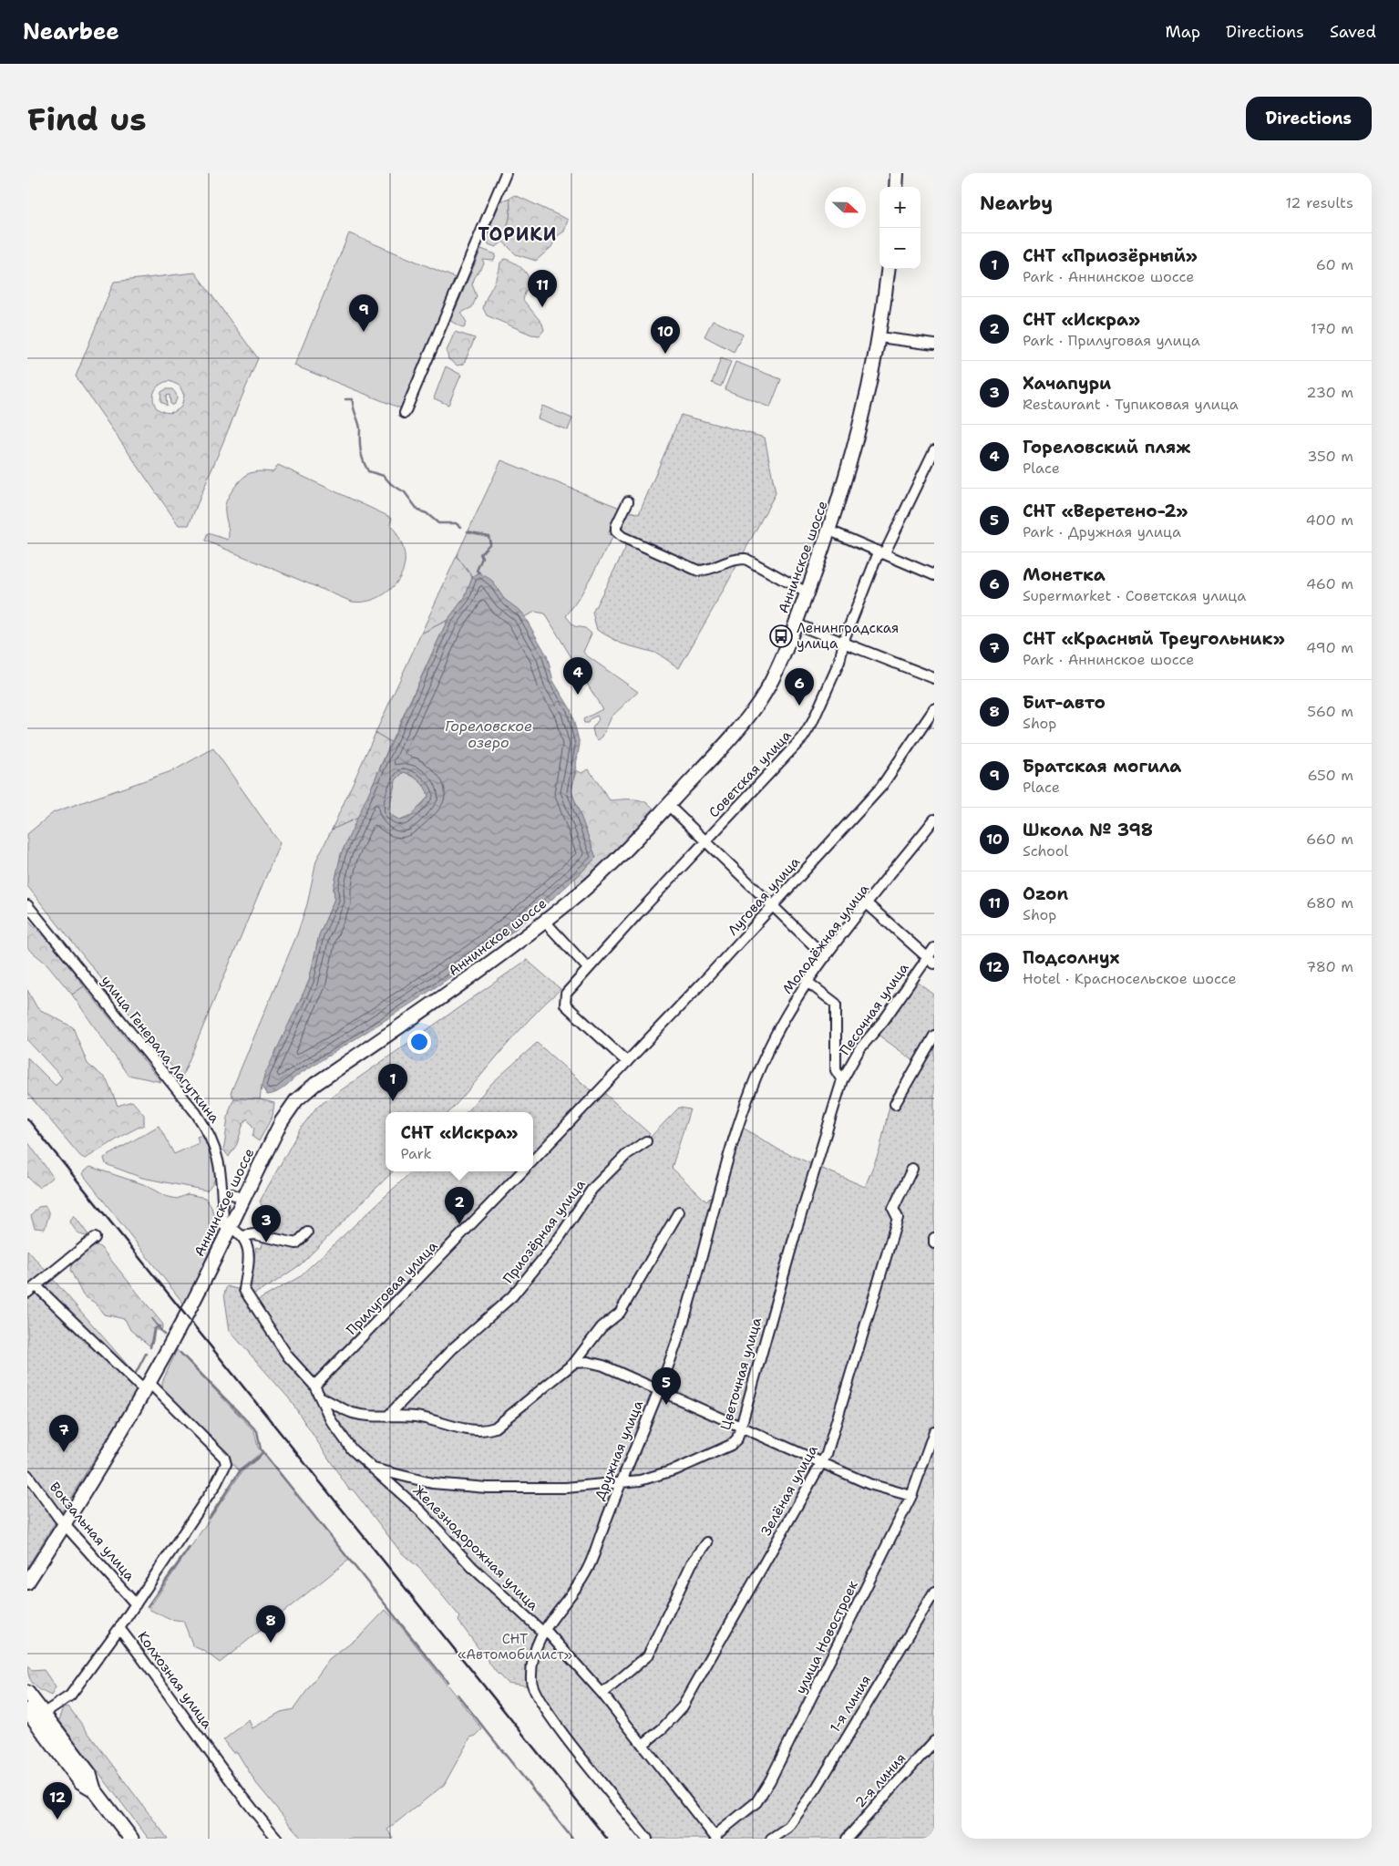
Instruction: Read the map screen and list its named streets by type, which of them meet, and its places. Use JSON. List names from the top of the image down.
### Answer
{
  "streets": {
    "main road": ["Аннинское шоссе"],
    "street": [
      "Советская улица",
      "Луговая улица",
      "Молодёжная улица",
      "Песочная улица",
      "улица Генерала Лагуткина",
      "Приозёрная улица",
      "Прилуговая улица",
      "Цветочная улица",
      "Дружная улица",
      "Зелёная улица",
      "Вокзальная улица",
      "Железнодорожная улица",
      "улица Новостроек",
      "Колхозная улица",
      "1-я линия",
      "2-я линия"
    ]
  },
  "crossings": [
    ["Аннинское шоссе", "улица Генерала Лагуткина"],
    ["Аннинское шоссе", "Вокзальная улица"],
    ["Аннинское шоссе", "Колхозная улица"],
    ["Советская улица", "Луговая улица"],
    ["Молодёжная улица", "Дружная улица"],
    ["Песочная улица", "Цветочная улица"],
    ["Прилуговая улица", "Железнодорожная улица"],
    ["Цветочная улица", "Дружная улица"],
    ["Цветочная улица", "Железнодорожная улица"],
    ["Дружная улица", "Железнодорожная улица"],
    ["Зелёная улица", "Железнодорожная улица"],
    ["Вокзальная улица", "Колхозная улица"],
    ["Железнодорожная улица", "улица Новостроек"]
  ],
  "districts": ["ТОРИКИ"],
  "water": ["Гореловское озеро"],
  "parks": ["СНТ «Автомобилист»"],
  "places": {
    "bus stop": ["Ленинградская улица"]
  },
  "north": "right",
  "page": {
    "header": "Nearbee",
    "nav": ["Map", "Directions", "Saved"],
    "buttons": "Directions",
    "title": "Find us",
    "heading": ["Nearby", "12 results"],
    "map_buttons": ["+", "−"],
    "list": [
      {
        "mark": "1",
        "name": "СНТ «Приозёрный»",
        "note": "Park · Аннинское шоссе",
        "value": "60 m"
      },
      {
        "mark": "2",
        "name": "СНТ «Искра»",
        "note": "Park · Прилуговая улица",
        "value": "170 m"
      },
      {
        "mark": "3",
        "name": "Хачапури",
        "note": "Restaurant · Тупиковая улица",
        "value": "230 m"
      },
      {
        "mark": "4",
        "name": "Гореловский пляж",
        "note": "Place",
        "value": "350 m"
      },
      {
        "mark": "5",
        "name": "СНТ «Веретено-2»",
        "note": "Park · Дружная улица",
        "value": "400 m"
      },
      {
        "mark": "6",
        "name": "Монетка",
        "note": "Supermarket · Советская улица",
        "value": "460 m"
      },
      {
        "mark": "7",
        "name": "СНТ «Красный Треугольник»",
        "note": "Park · Аннинское шоссе",
        "value": "490 m"
      },
      {
        "mark": "8",
        "name": "Бит-авто",
        "note": "Shop",
        "value": "560 m"
      },
      {
        "mark": "9",
        "name": "Братская могила",
        "note": "Place",
        "value": "650 m"
      },
      {
        "mark": "10",
        "name": "Школа № 398",
        "note": "School",
        "value": "660 m"
      },
      {
        "mark": "11",
        "name": "Ozon",
        "note": "Shop",
        "value": "680 m"
      },
      {
        "mark": "12",
        "name": "Подсолнух",
        "note": "Hotel · Красносельское шоссе",
        "value": "780 m"
      }
    ],
    "pins": [
      "11",
      "9",
      "10",
      "4",
      "6",
      "1",
      "2",
      "3",
      "5",
      "7",
      "8",
      "12"
    ],
    "popup": ["СНТ «Искра»", "Park"]
  }
}
